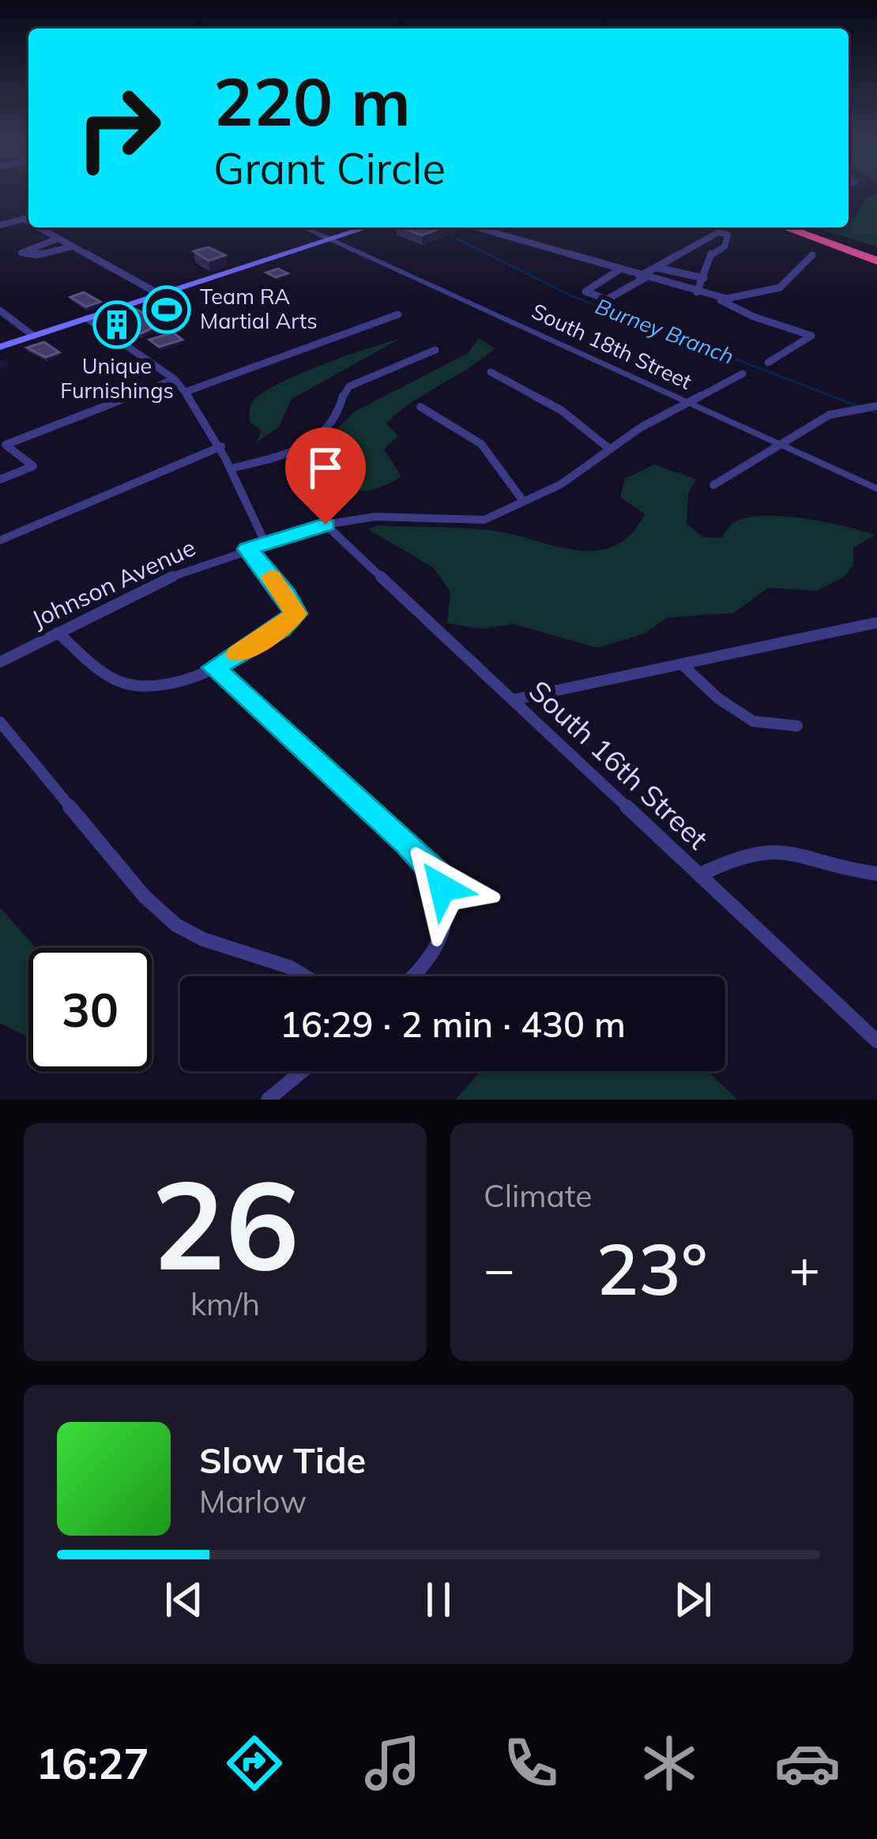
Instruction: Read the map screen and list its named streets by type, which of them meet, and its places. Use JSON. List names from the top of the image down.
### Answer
{
  "streets": {
    "street": ["South 18th Street", "Johnson Avenue", "South 16th Street"]
  },
  "crossings": [
    ["South 18th Street", "Johnson Avenue"],
    ["Johnson Avenue", "South 16th Street"]
  ],
  "water": ["Burney Branch"],
  "places": {
    "sports": ["Team RA Martial Arts"],
    "building": ["Unique Furnishings"]
  },
  "page": {
    "turn": ["220 m", "Grant Circle"],
    "limit": "30",
    "trip": "16:29 · 2 min · 430 m",
    "tile": [
      ["26", "km/h"],
      "Climate"
    ],
    "heat": ["−", "23°", "+"],
    "song": ["Slow Tide", "Marlow"],
    "tabs": "16:27"
  }
}
